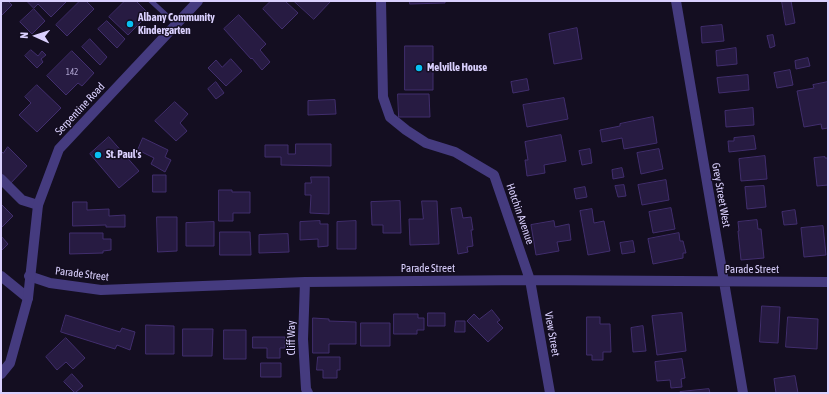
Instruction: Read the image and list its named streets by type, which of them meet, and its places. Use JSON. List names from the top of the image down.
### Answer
{
  "streets": {
    "street": [
      "Serpentine Road",
      "Grey Street West",
      "Hotchin Avenue",
      "Parade Street",
      "View Street",
      "Cliff Way"
    ]
  },
  "crossings": [
    ["Serpentine Road", "Parade Street"],
    ["Grey Street West", "Parade Street"],
    ["Hotchin Avenue", "Parade Street"],
    ["Hotchin Avenue", "View Street"],
    ["Parade Street", "View Street"],
    ["Parade Street", "Cliff Way"]
  ],
  "places": ["Albany Community Kindergarten", "Melville House", "St. Paul's"],
  "house_numbers": ["142"],
  "north": "left"
}
